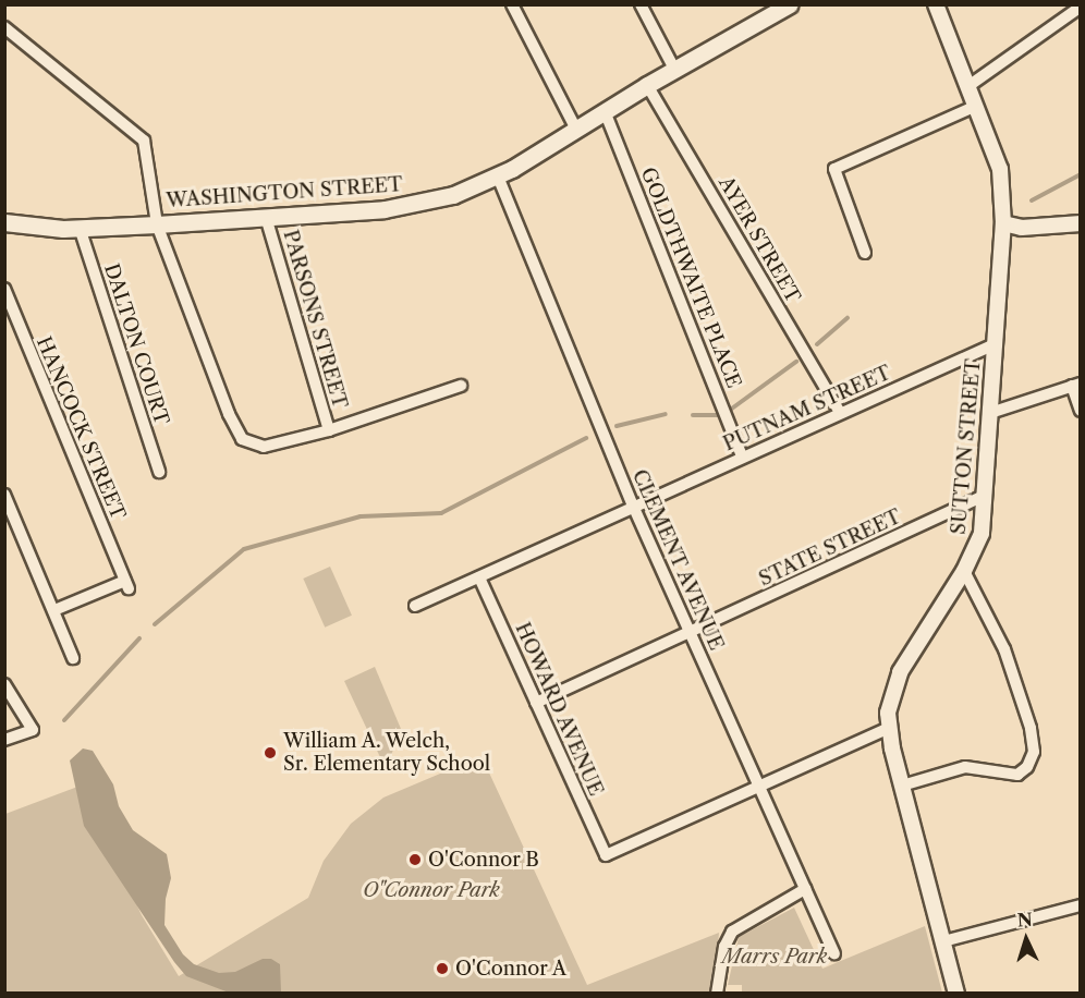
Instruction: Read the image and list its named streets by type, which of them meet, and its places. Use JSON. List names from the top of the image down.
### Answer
{
  "streets": {
    "main road": ["WASHINGTON STREET"],
    "street": [
      "AYER STREET",
      "GOLDTHWAITE PLACE",
      "PARSONS STREET",
      "DALTON COURT",
      "PUTNAM STREET",
      "HANCOCK STREET",
      "SUTTON STREET",
      "STATE STREET",
      "CLEMENT AVENUE",
      "HOWARD AVENUE"
    ]
  },
  "crossings": [
    ["WASHINGTON STREET", "AYER STREET"],
    ["WASHINGTON STREET", "GOLDTHWAITE PLACE"],
    ["WASHINGTON STREET", "PARSONS STREET"],
    ["WASHINGTON STREET", "DALTON COURT"],
    ["WASHINGTON STREET", "CLEMENT AVENUE"],
    ["AYER STREET", "PUTNAM STREET"],
    ["GOLDTHWAITE PLACE", "PUTNAM STREET"],
    ["PUTNAM STREET", "SUTTON STREET"],
    ["PUTNAM STREET", "CLEMENT AVENUE"],
    ["PUTNAM STREET", "HOWARD AVENUE"],
    ["SUTTON STREET", "STATE STREET"],
    ["STATE STREET", "CLEMENT AVENUE"],
    ["STATE STREET", "HOWARD AVENUE"],
    ["CLEMENT AVENUE", "HOWARD AVENUE"]
  ],
  "parks": ["O\"Connor Park", "Marrs Park"],
  "places": ["William A. Welch, Sr. Elementary School", "O'Connor B", "O'Connor A"],
  "north": "top"
}
